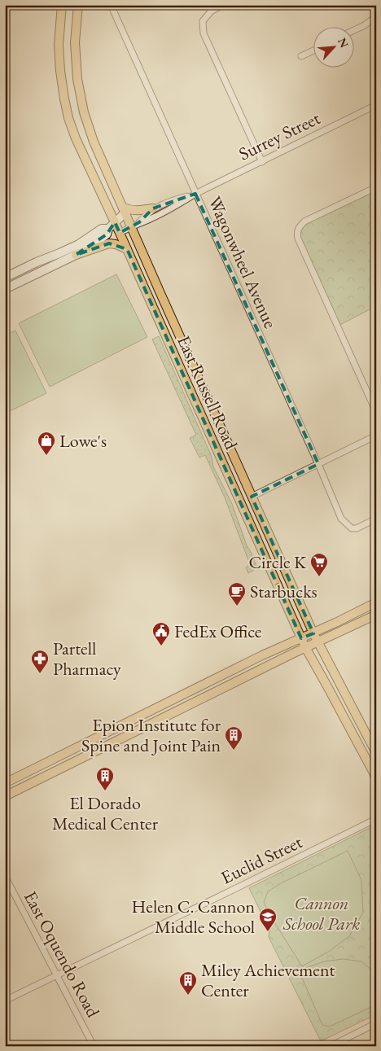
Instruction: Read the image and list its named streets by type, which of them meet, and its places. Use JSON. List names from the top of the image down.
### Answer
{
  "streets": {
    "main road": ["East Russell Road"],
    "street": [
      "Surrey Street",
      "Wagonwheel Avenue",
      "Euclid Street",
      "East Oquendo Road"
    ]
  },
  "crossings": [
    ["Surrey Street", "Wagonwheel Avenue"],
    ["Surrey Street", "East Russell Road"],
    ["Euclid Street", "East Oquendo Road"]
  ],
  "parks": ["Cannon School Park"],
  "places": {
    "shop": ["Lowe's"],
    "supermarket": ["Circle K"],
    "cafe": ["Starbucks"],
    "public building": ["FedEx Office"],
    "pharmacy": ["Partell Pharmacy"],
    "building": ["Epion Institute for Spine and Joint Pain", "El Dorado Medical Center", "Miley Achievement Center"],
    "school or university": ["Helen C. Cannon Middle School"]
  },
  "north": "top right"
}
